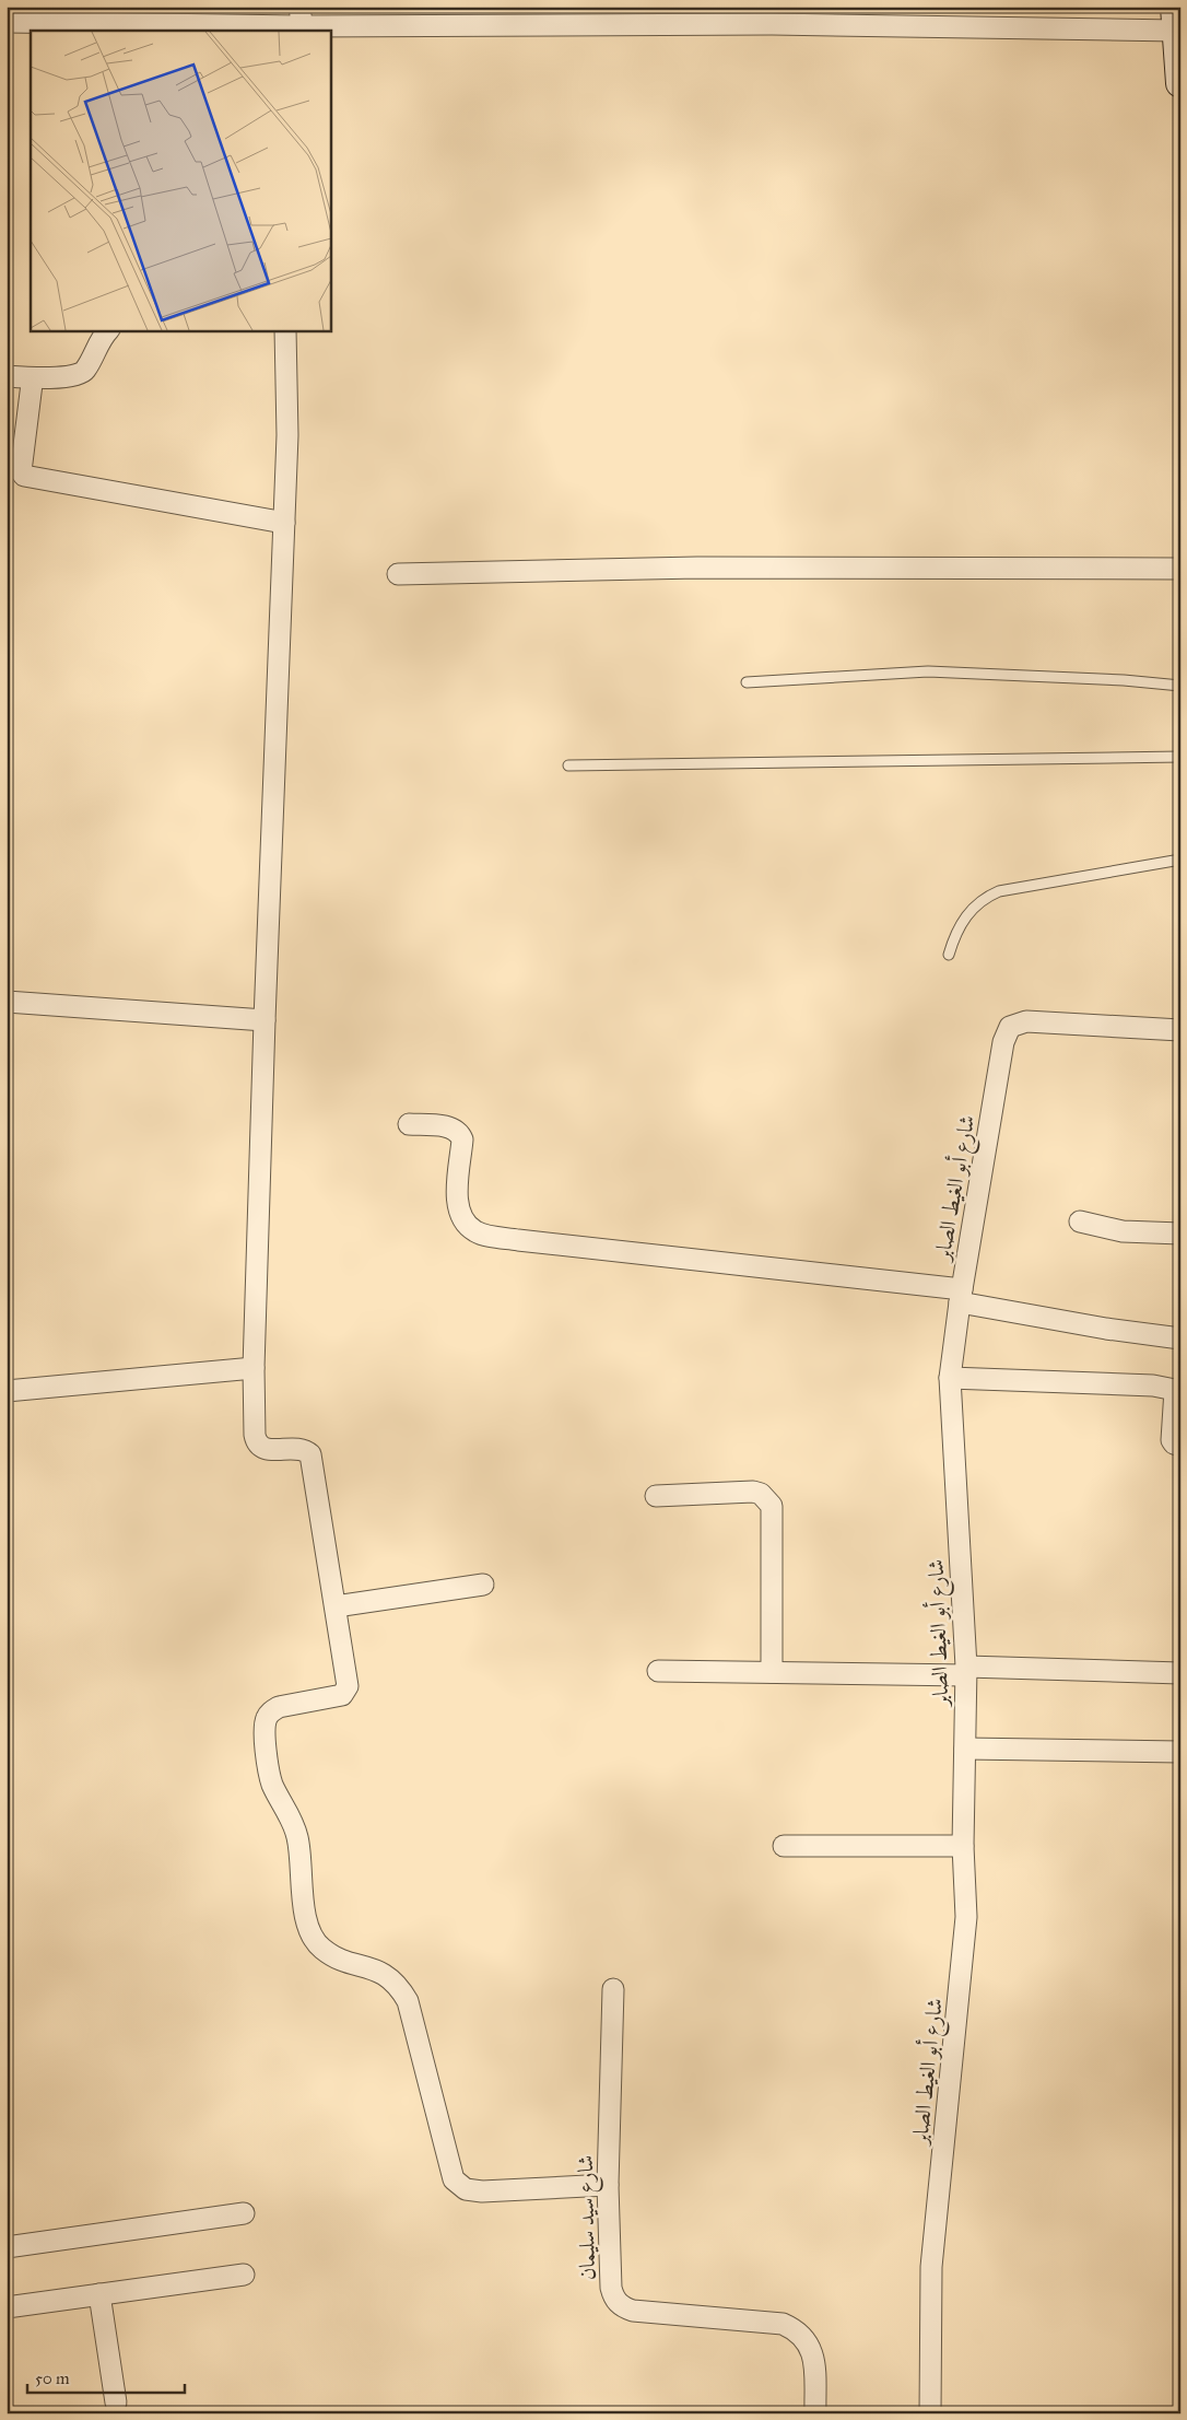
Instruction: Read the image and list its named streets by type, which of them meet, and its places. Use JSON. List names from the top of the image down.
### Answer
{
  "streets": {
    "street": ["شارع أبو الغيط الصابر", "شارع سيد سليمان"]
  },
  "scale_bar": "50 m"
}
